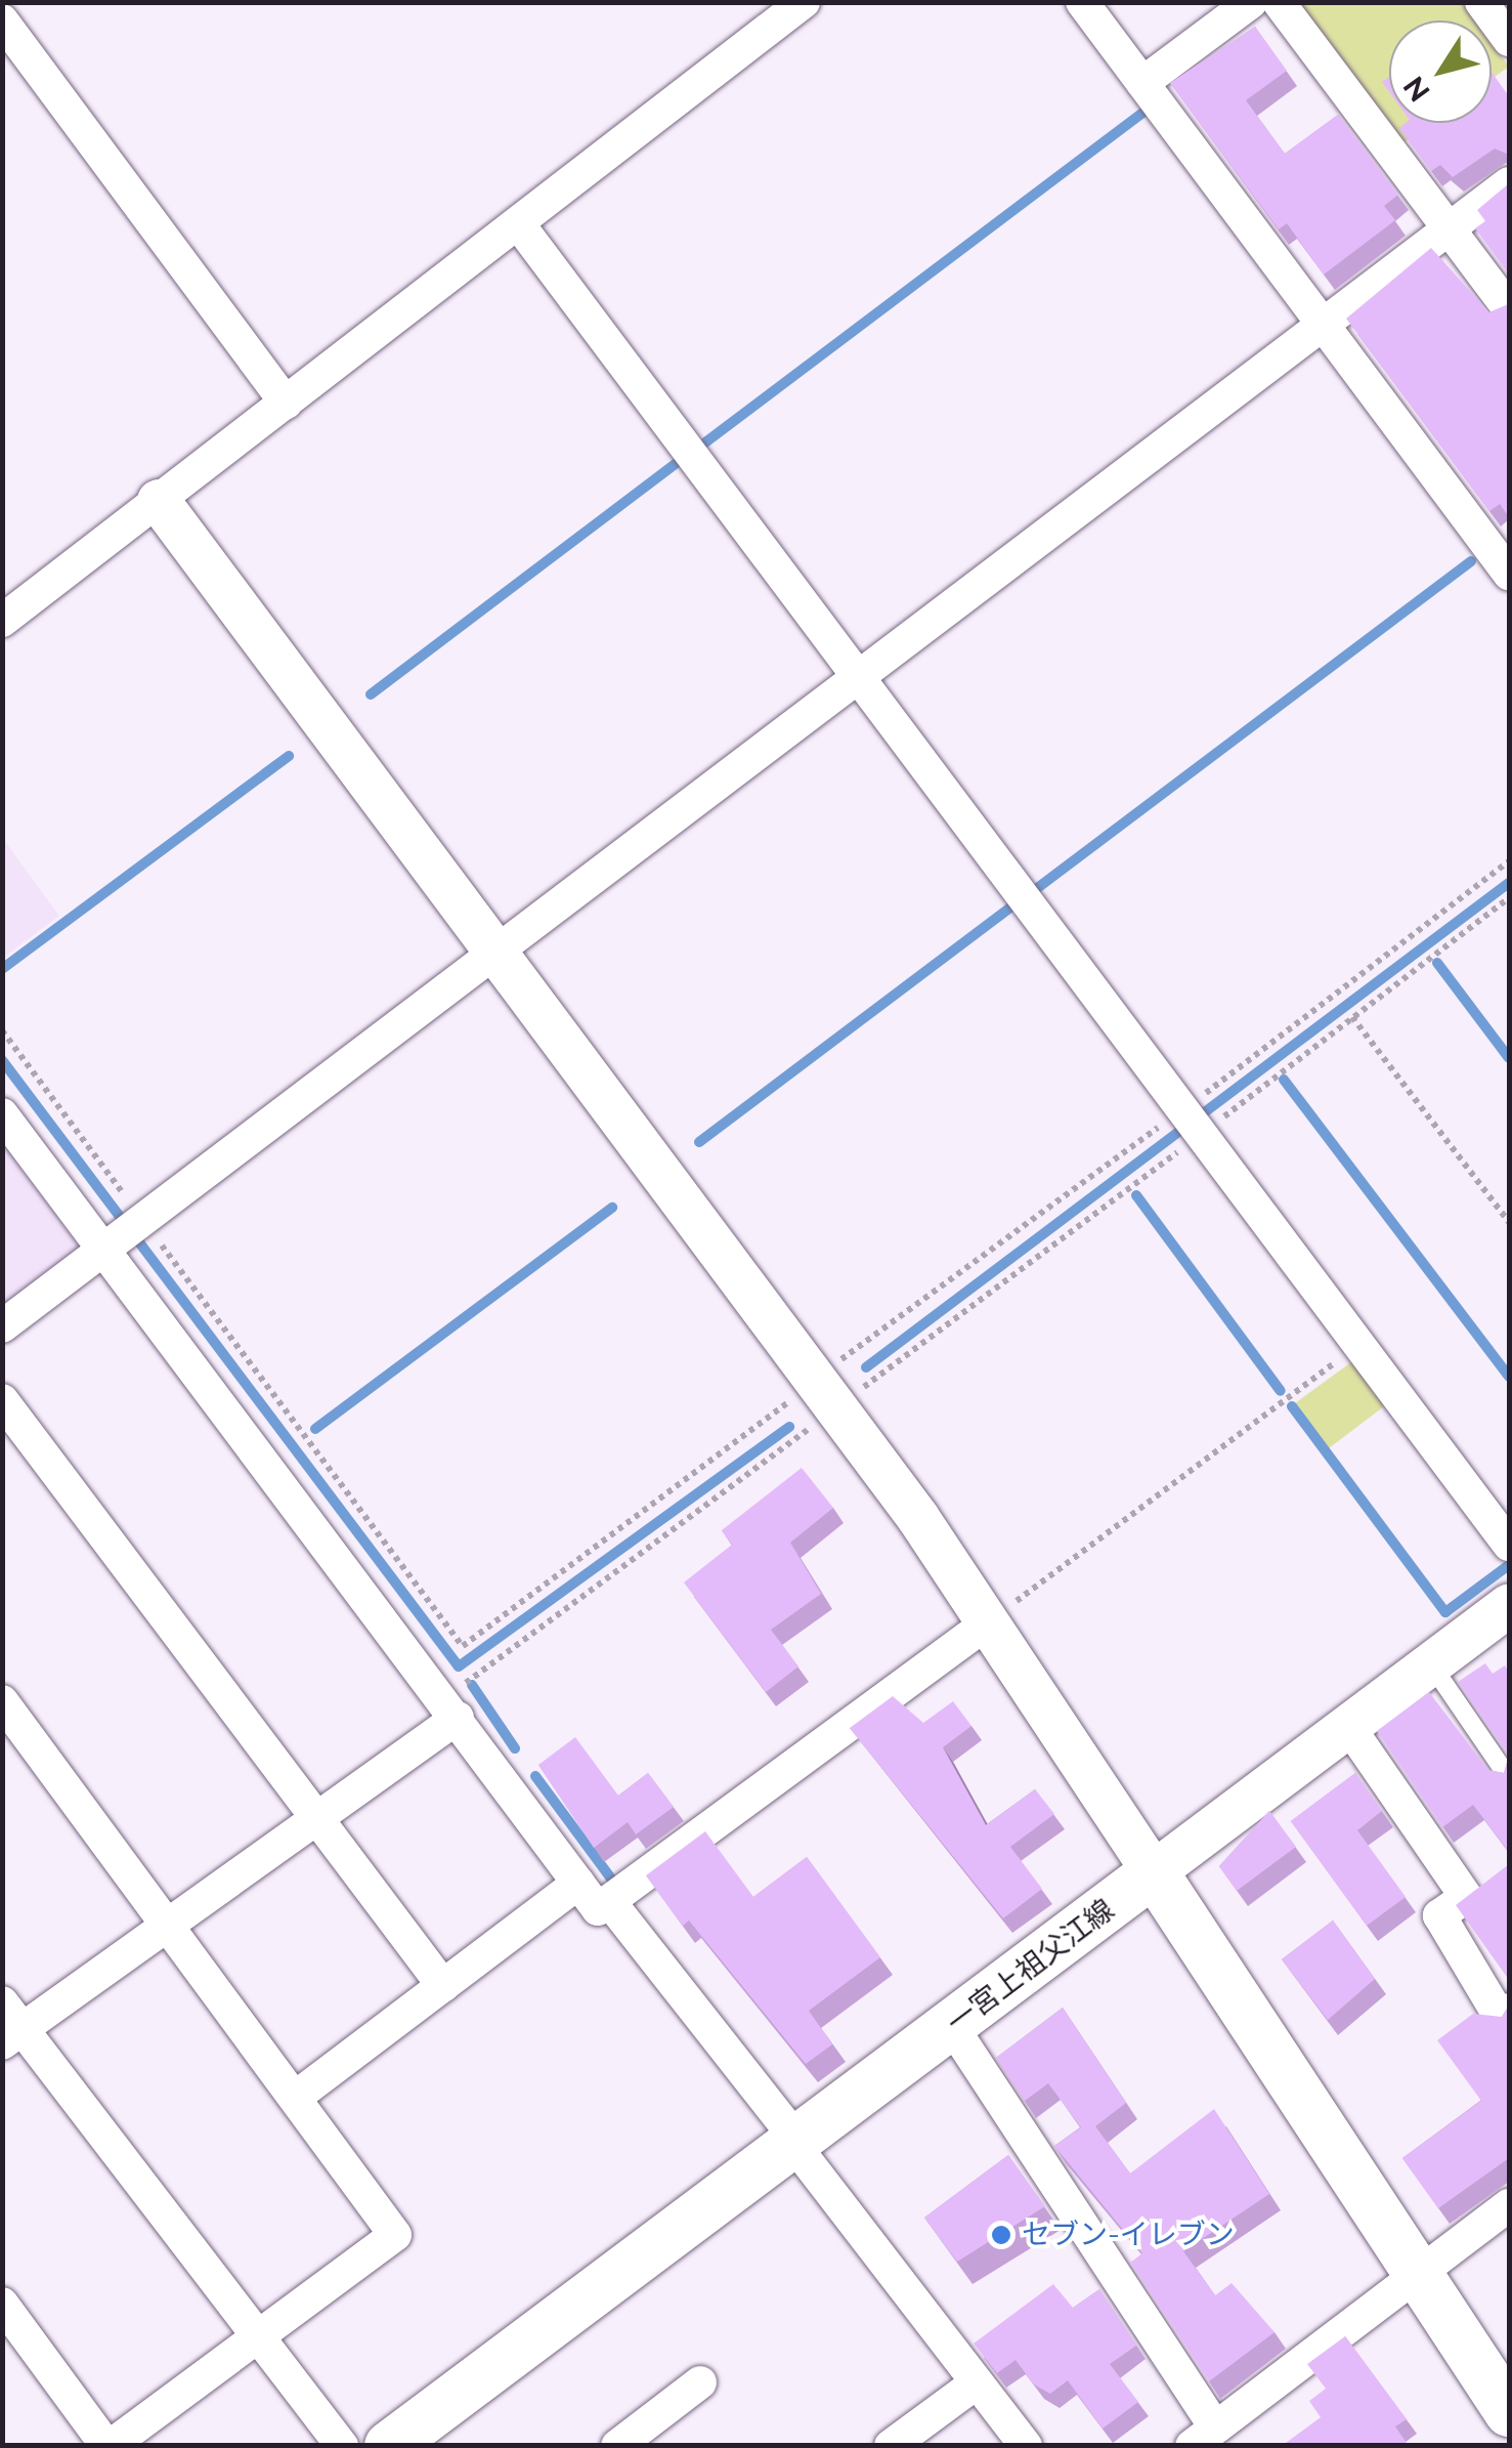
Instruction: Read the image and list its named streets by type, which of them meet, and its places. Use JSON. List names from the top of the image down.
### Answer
{
  "streets": {
    "main road": ["一宮上祖父江線"]
  },
  "places": ["セブン-イレブン"],
  "north": "bottom left"
}
